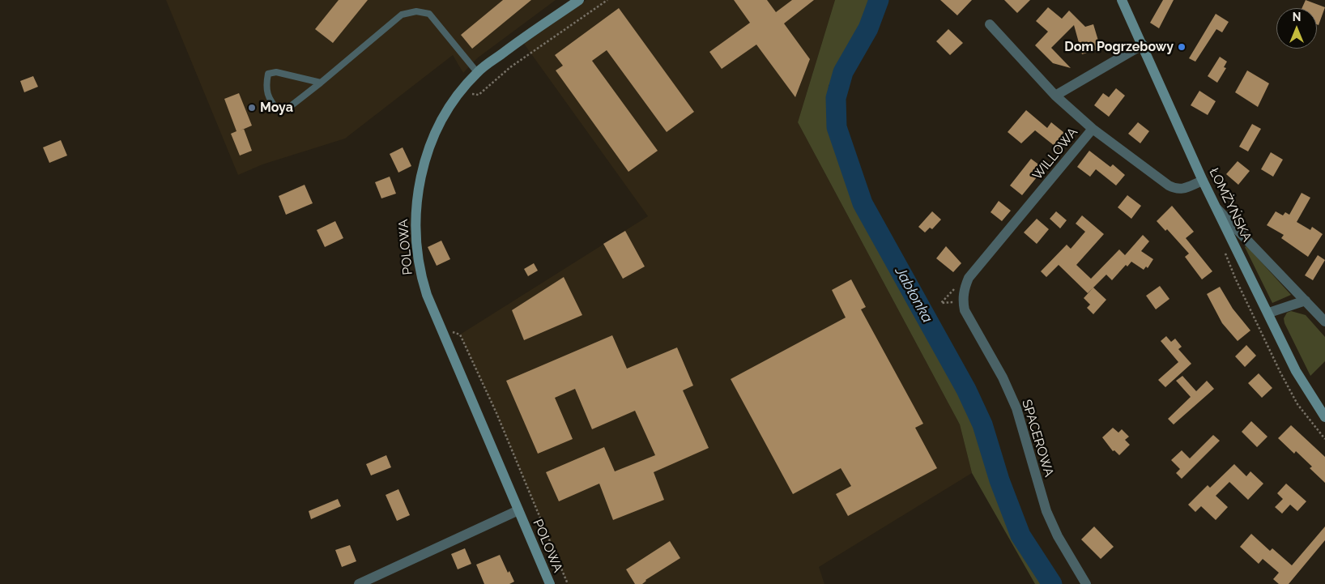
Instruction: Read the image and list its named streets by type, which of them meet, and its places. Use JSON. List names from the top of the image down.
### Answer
{
  "streets": {
    "street": [
      "WILLOWA",
      "ŁOMŻYŃSKA",
      "POLOWA",
      "SPACEROWA"
    ]
  },
  "crossings": [
    ["WILLOWA", "ŁOMŻYŃSKA"],
    ["WILLOWA", "SPACEROWA"]
  ],
  "water": ["Jabłonka"],
  "places": ["Dom Pogrzebowy", "Moya"],
  "north": "top"
}
